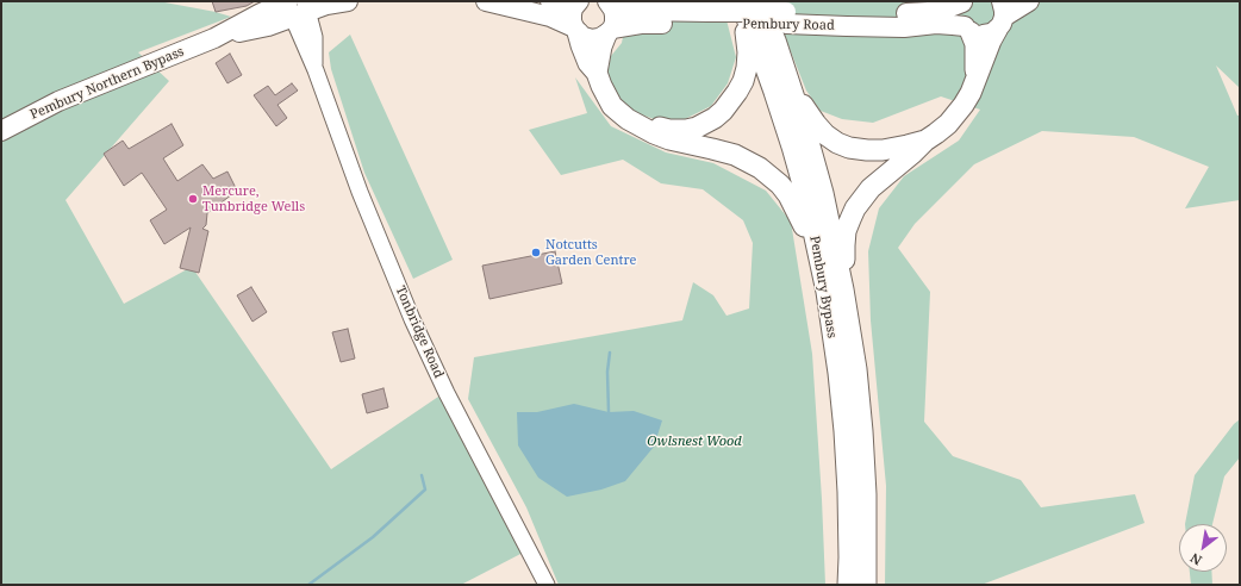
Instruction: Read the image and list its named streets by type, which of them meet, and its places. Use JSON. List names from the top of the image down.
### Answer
{
  "streets": {
    "highway": ["Pembury Bypass"],
    "main road": ["Pembury Road", "Pembury Northern Bypass"],
    "street": ["Tonbridge Road"]
  },
  "crossings": [
    ["Pembury Northern Bypass", "Tonbridge Road"]
  ],
  "parks": ["Owlsnest Wood"],
  "places": ["Mercure, Tunbridge Wells", "Notcutts Garden Centre"],
  "north": "bottom left"
}
